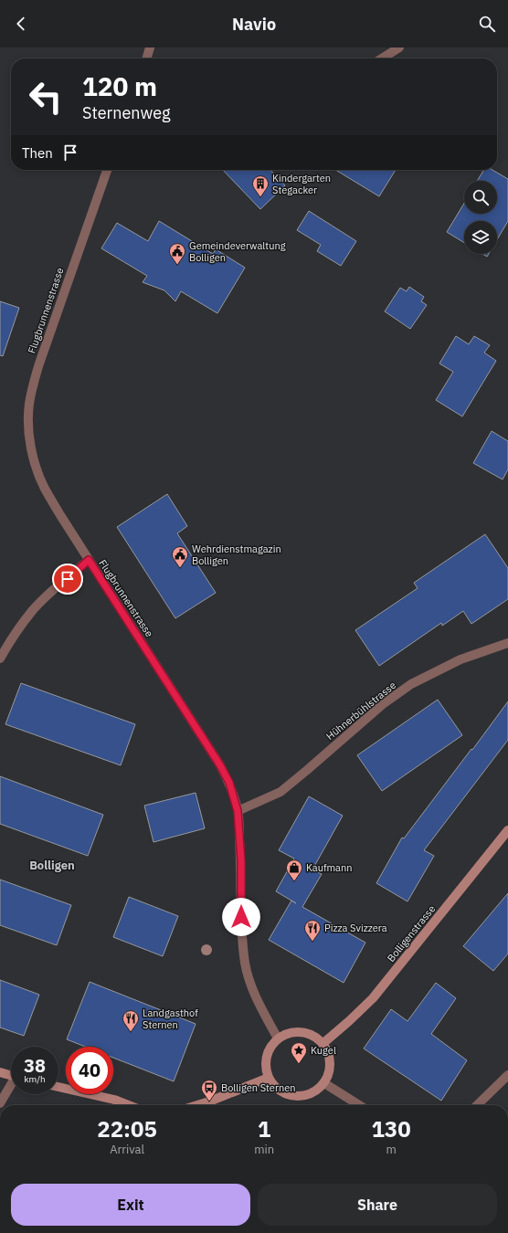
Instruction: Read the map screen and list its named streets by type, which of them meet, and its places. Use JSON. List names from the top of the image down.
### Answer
{
  "streets": {
    "main road": ["Bolligenstrasse"],
    "street": ["Flugbrunnenstrasse", "Hühnerbühlstrasse"]
  },
  "crossings": [
    ["Flugbrunnenstrasse", "Hühnerbühlstrasse"],
    ["Flugbrunnenstrasse", "Bolligenstrasse"]
  ],
  "districts": ["Bolligen"],
  "places": {
    "building": ["Kindergarten Stegacker"],
    "public building": ["Gemeindeverwaltung Bolligen", "Wehrdienstmagazin Bolligen"],
    "shop": ["Kaufmann"],
    "restaurant": ["Pizza Svizzera", "Landgasthof Sternen"],
    "place": ["Kugel"],
    "bus stop": ["Bolligen Sternen"]
  },
  "page": {
    "header": "Navio",
    "turn": ["120 m", "Sternenweg"],
    "then": "Then",
    "speed": "38 km/h",
    "limit": "40",
    "eta": [
      "22:05",
      "Arrival",
      "1",
      "min",
      "130",
      "m"
    ],
    "buttons": ["Exit", "Share"]
  }
}
